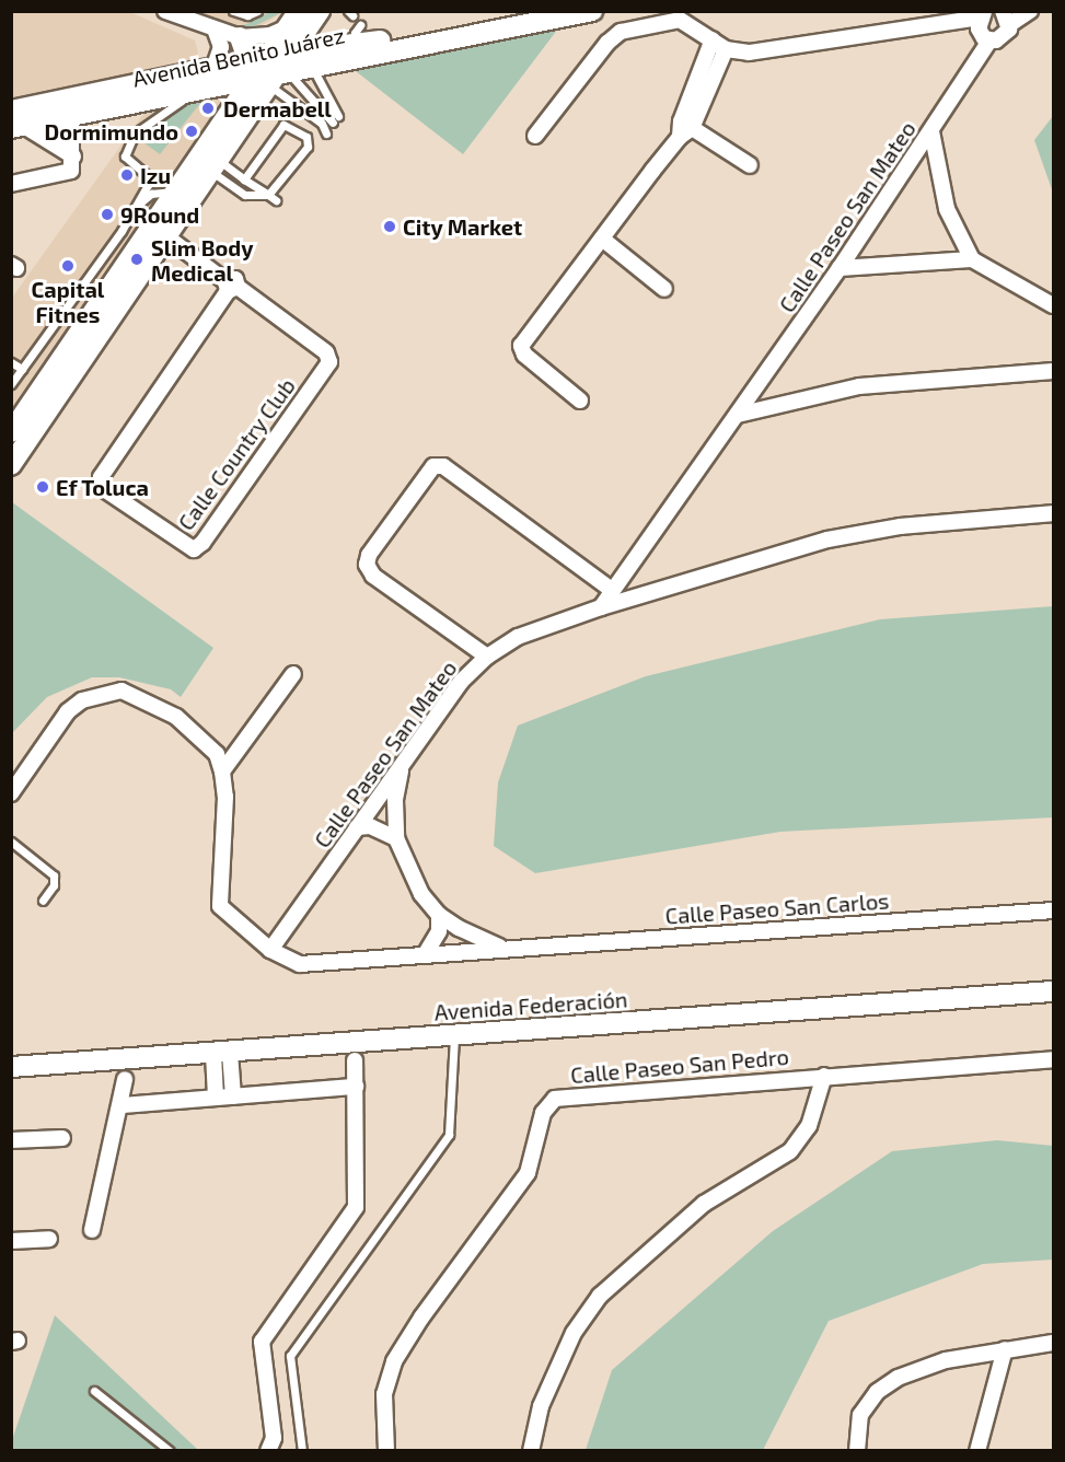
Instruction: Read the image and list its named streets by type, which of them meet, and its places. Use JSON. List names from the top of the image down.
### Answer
{
  "streets": {
    "main road": ["Avenida Benito Juárez", "Avenida Federación"],
    "street": [
      "Calle Paseo San Mateo",
      "Calle Country Club",
      "Calle Paseo San Carlos",
      "Calle Paseo San Pedro"
    ]
  },
  "crossings": [
    ["Calle Paseo San Mateo", "Calle Paseo San Carlos"]
  ],
  "places": [
    "Dermabell",
    "Dormimundo",
    "Izu",
    "9Round",
    "City Market",
    "Slim Body Medical",
    "Capital Fitnes",
    "Ef Toluca"
  ]
}
